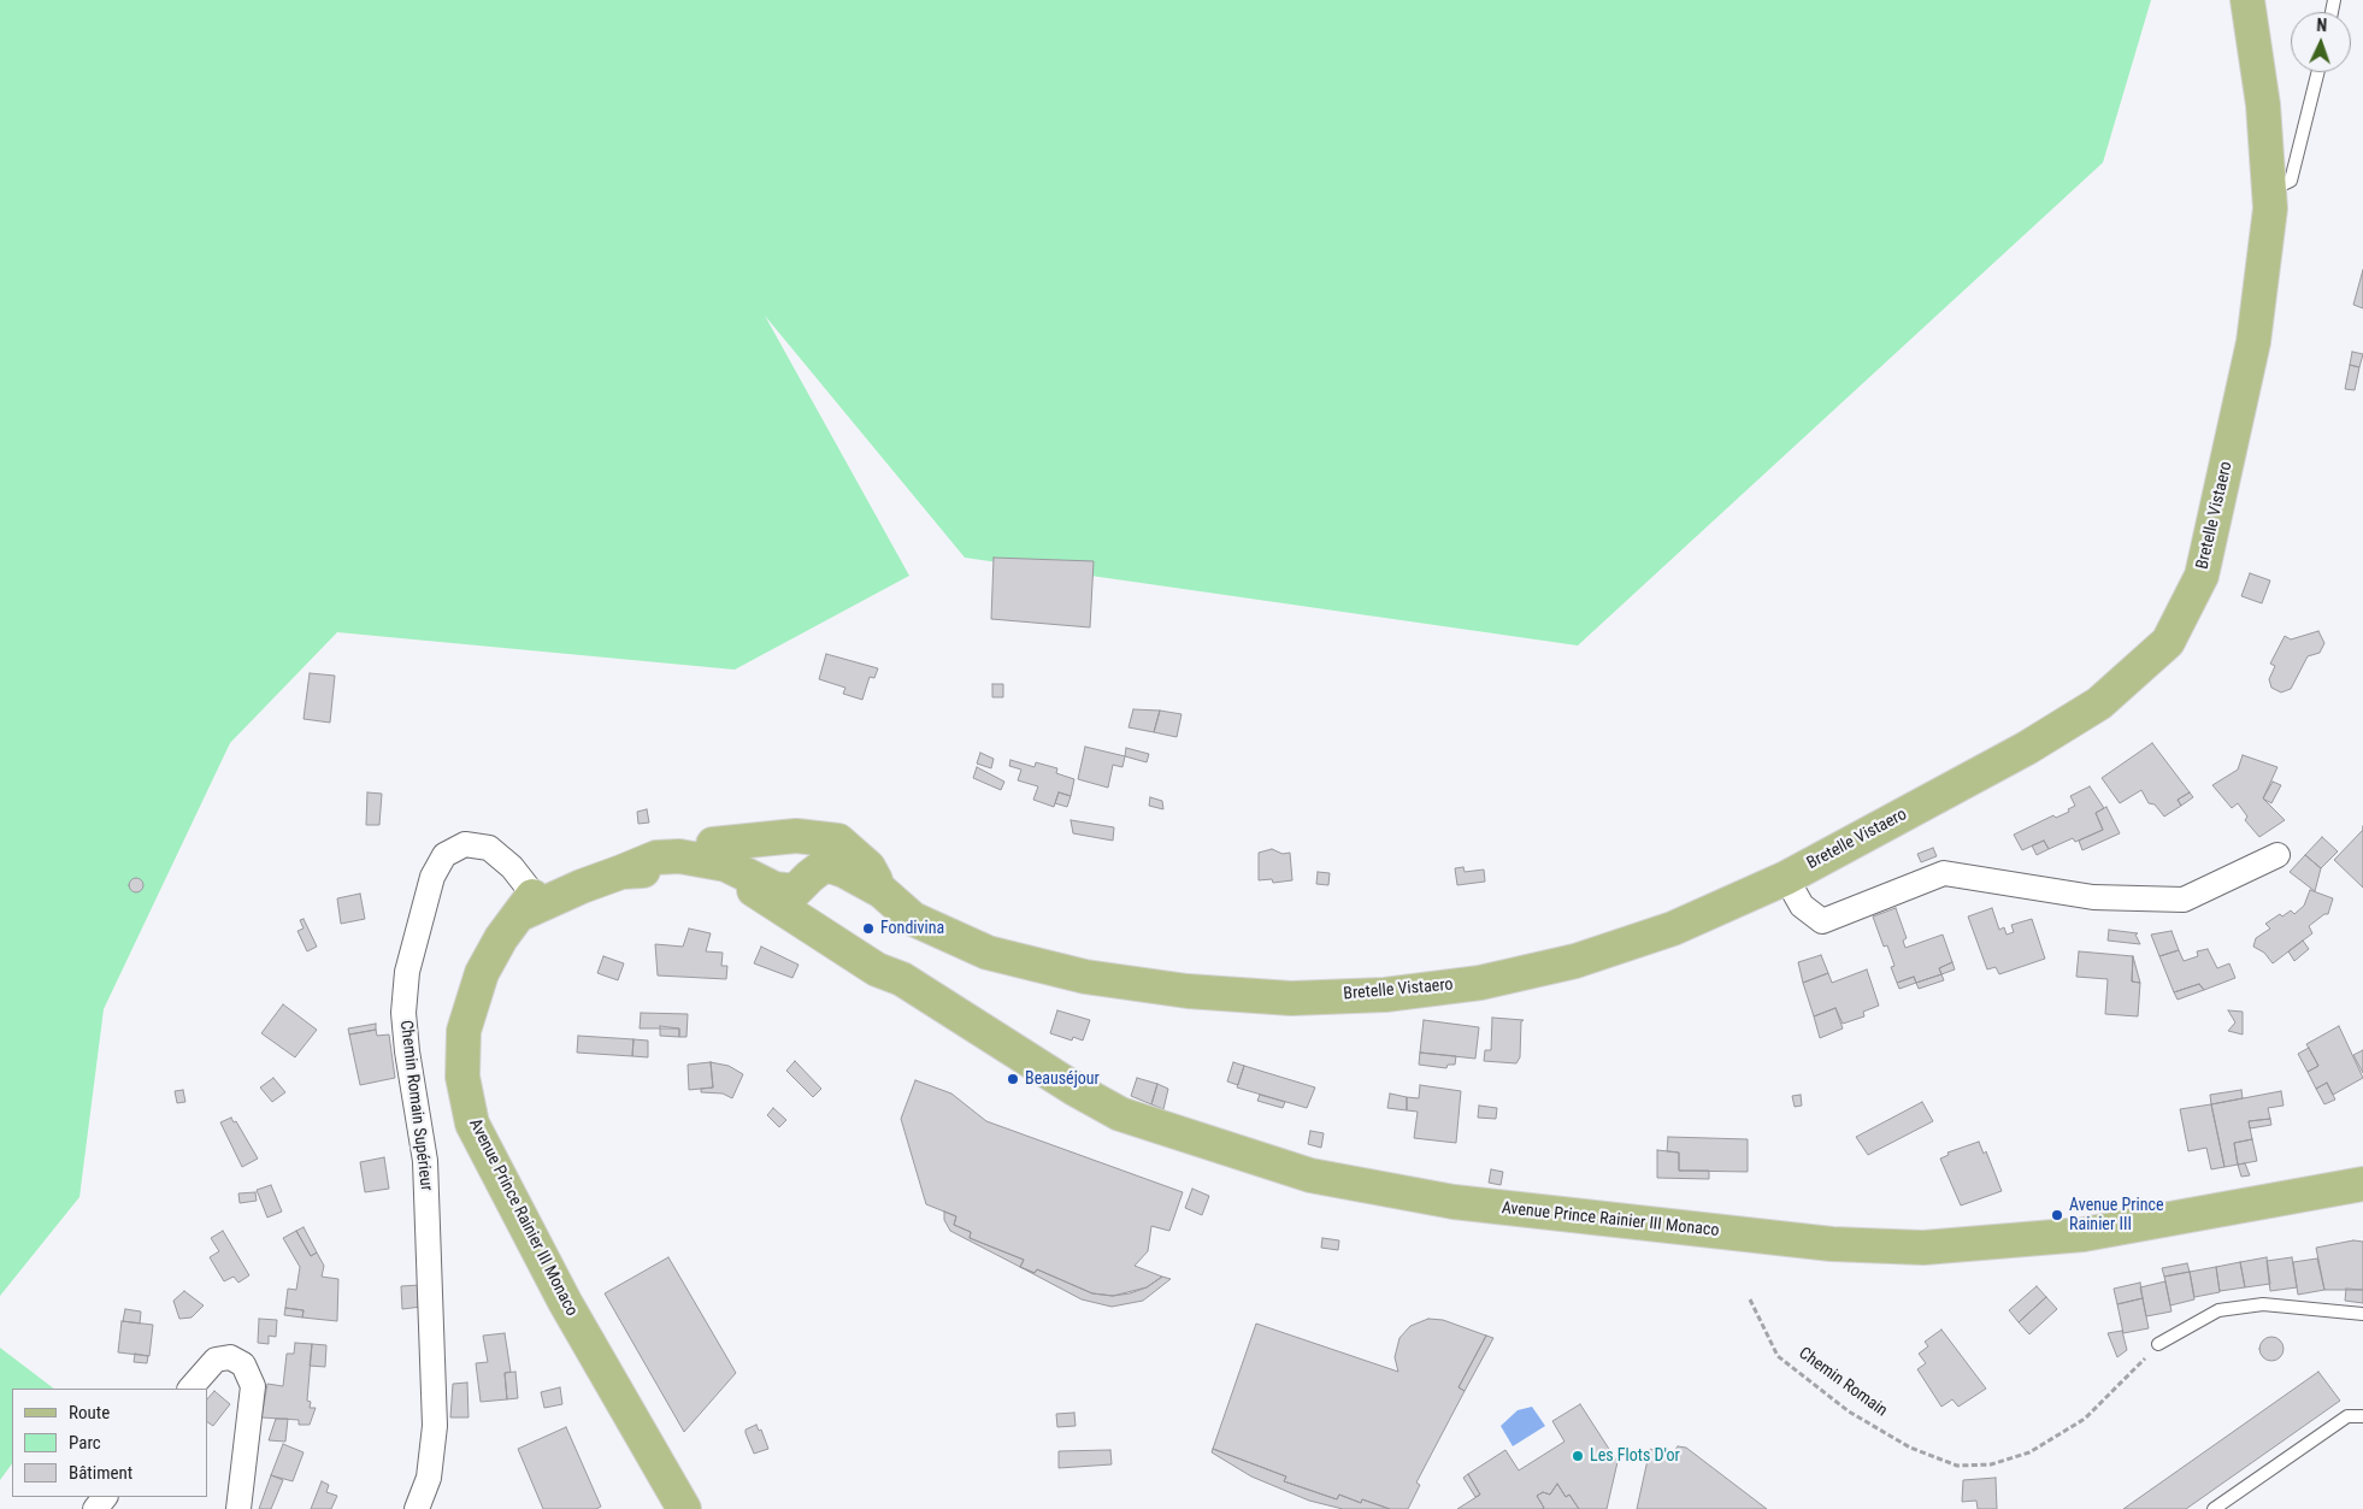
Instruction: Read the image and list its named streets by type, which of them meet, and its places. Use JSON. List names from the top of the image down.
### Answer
{
  "streets": {
    "main road": ["Bretelle Vistaero", "Avenue Prince Rainier III Monaco"],
    "street": ["Chemin Romain Supérieur"],
    "path": ["Chemin Romain"]
  },
  "crossings": [
    ["Bretelle Vistaero", "Avenue Prince Rainier III Monaco"],
    ["Chemin Romain Supérieur", "Avenue Prince Rainier III Monaco"]
  ],
  "places": [
    "Fondivina",
    "Beauséjour",
    "Avenue Prince Rainier III",
    "Les Flots D'or"
  ],
  "legend": ["Route", "Parc", "Bâtiment"],
  "north": "top"
}
